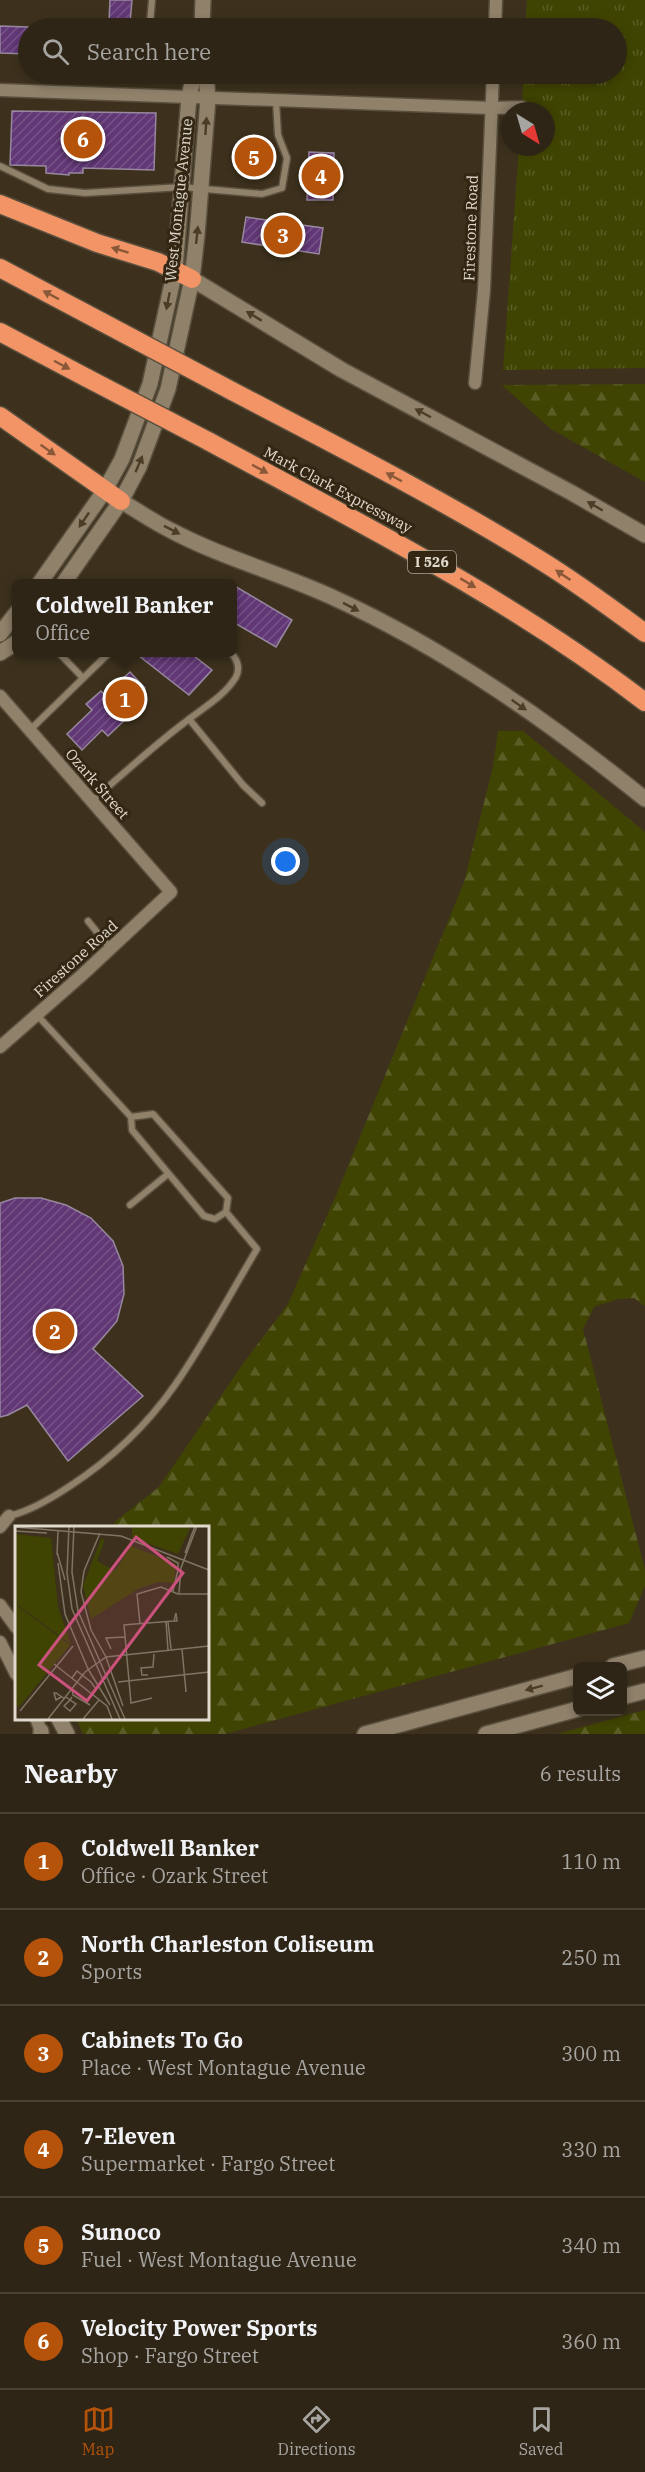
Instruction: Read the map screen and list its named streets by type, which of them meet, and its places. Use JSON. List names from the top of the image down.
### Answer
{
  "streets": {
    "highway": ["Mark Clark Expressway", "I 526"],
    "main road": ["West Montague Avenue"],
    "street": ["Firestone Road", "Ozark Street"]
  },
  "crossings": [
    ["Firestone Road", "Ozark Street"]
  ],
  "north": "bottom right",
  "page": {
    "search": "Search here",
    "pins": [
      "6",
      "5",
      "4",
      "3",
      "1",
      "2"
    ],
    "popup": ["Coldwell Banker", "Office"],
    "heading": ["Nearby", "6 results"],
    "list": [
      {
        "mark": "1",
        "name": "Coldwell Banker",
        "note": "Office · Ozark Street",
        "value": "110 m"
      },
      {
        "mark": "2",
        "name": "North Charleston Coliseum",
        "note": "Sports",
        "value": "250 m"
      },
      {
        "mark": "3",
        "name": "Cabinets To Go",
        "note": "Place · West Montague Avenue",
        "value": "300 m"
      },
      {
        "mark": "4",
        "name": "7-Eleven",
        "note": "Supermarket · Fargo Street",
        "value": "330 m"
      },
      {
        "mark": "5",
        "name": "Sunoco",
        "note": "Fuel · West Montague Avenue",
        "value": "340 m"
      },
      {
        "mark": "6",
        "name": "Velocity Power Sports",
        "note": "Shop · Fargo Street",
        "value": "360 m"
      }
    ],
    "nav": ["Map", "Directions", "Saved"]
  }
}
